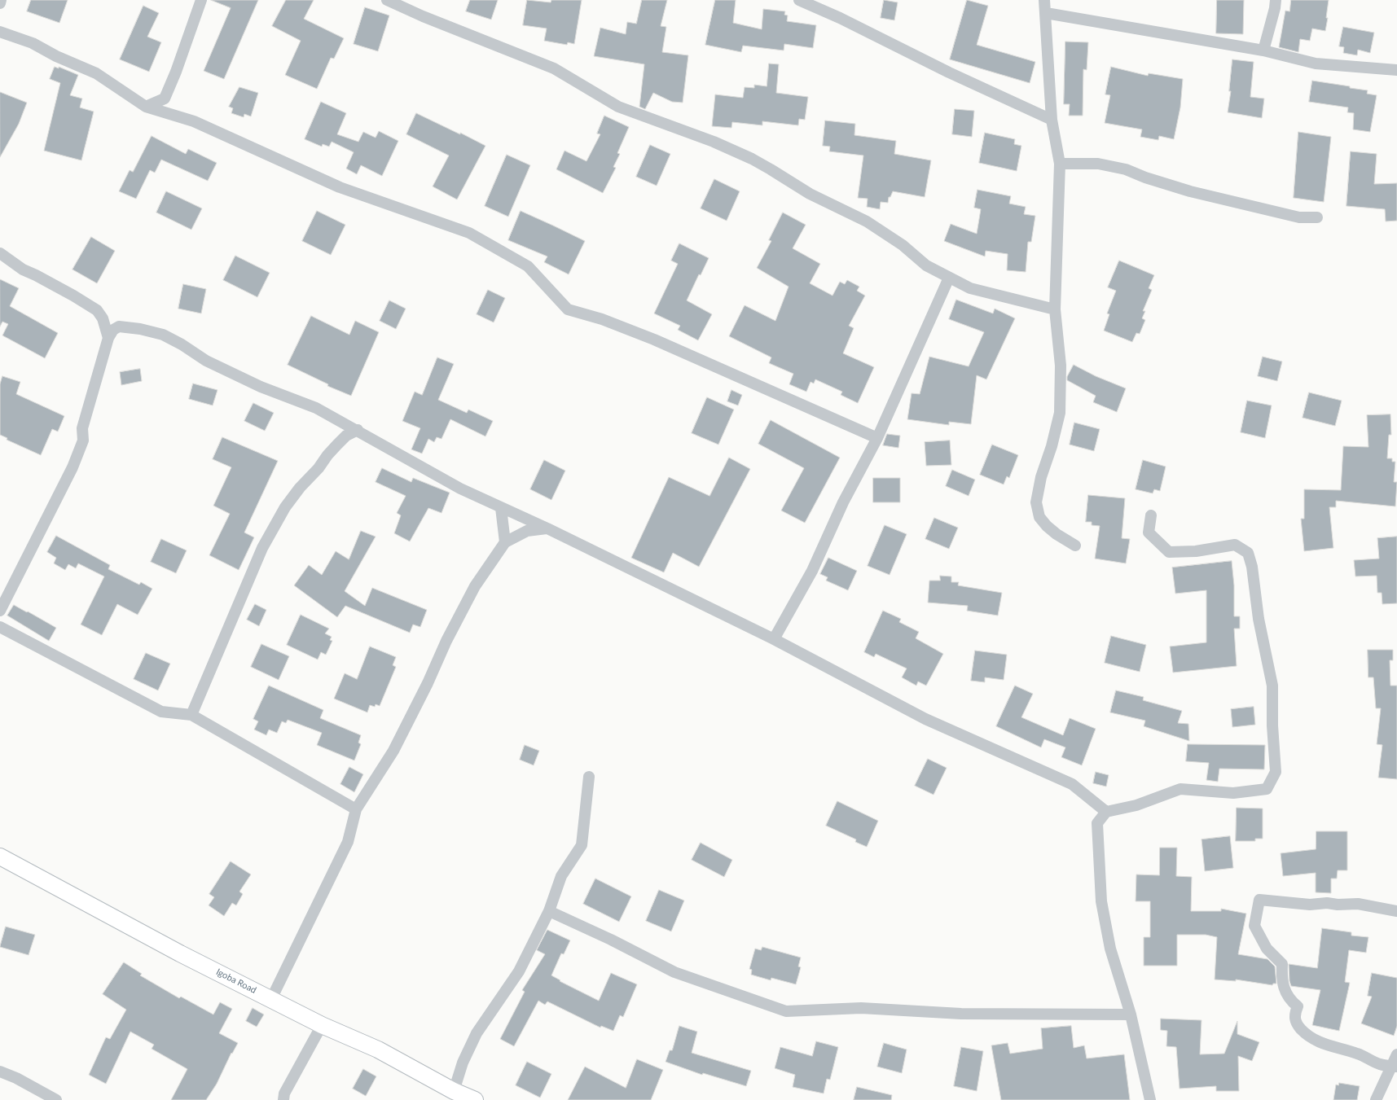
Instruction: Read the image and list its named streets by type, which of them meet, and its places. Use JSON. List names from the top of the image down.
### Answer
{
  "streets": {
    "street": ["Igoba Road"]
  }
}
